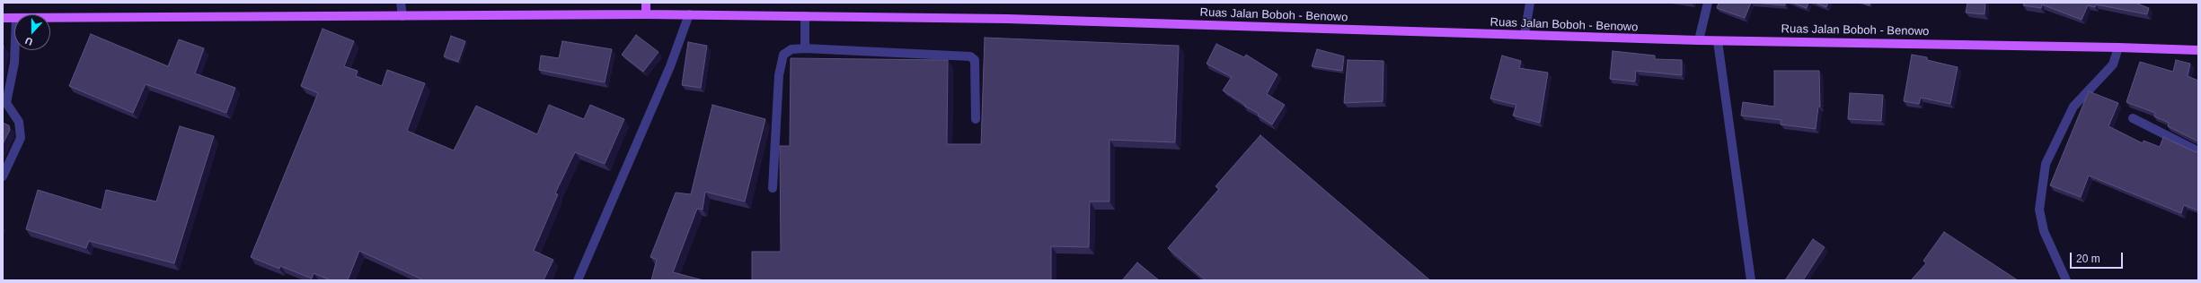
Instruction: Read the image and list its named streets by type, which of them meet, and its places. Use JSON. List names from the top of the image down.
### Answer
{
  "streets": {
    "main road": ["Ruas Jalan Boboh - Benowo"]
  },
  "scale_bar": "20 m",
  "north": "bottom"
}
